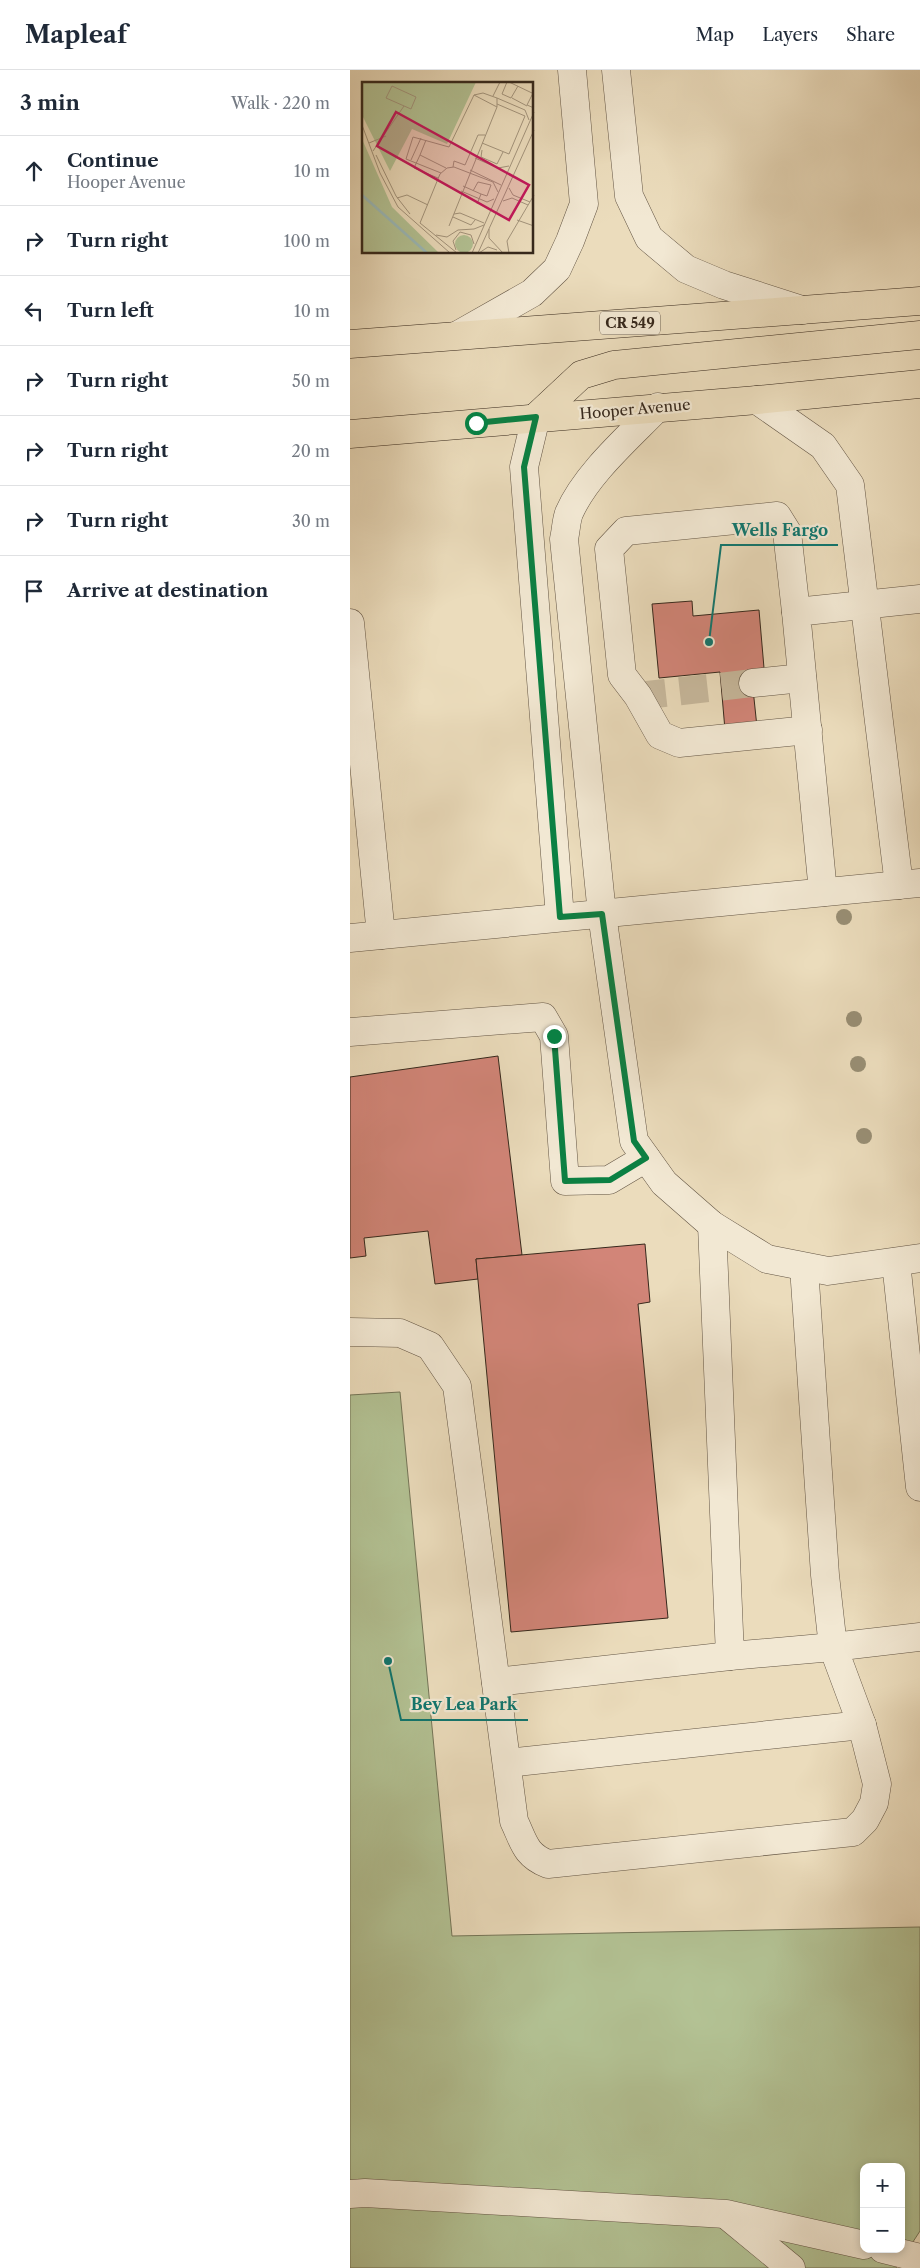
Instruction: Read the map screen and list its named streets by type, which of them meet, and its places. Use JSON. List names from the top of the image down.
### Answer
{
  "streets": {
    "main road": ["CR 549", "Hooper Avenue"]
  },
  "places": ["Wells Fargo", "Bey Lea Park"],
  "page": {
    "header": "Mapleaf",
    "nav": ["Map", "Layers", "Share"],
    "heading": ["3 min", "Walk · 220 m"],
    "list": [
      ["Continue", "Hooper Avenue", "10 m"],
      ["Turn right", "100 m"],
      ["Turn left", "10 m"],
      ["Turn right", "50 m"],
      ["Turn right", "20 m"],
      ["Turn right", "30 m"],
      "Arrive at destination"
    ],
    "map_buttons": ["+", "−"]
  }
}
